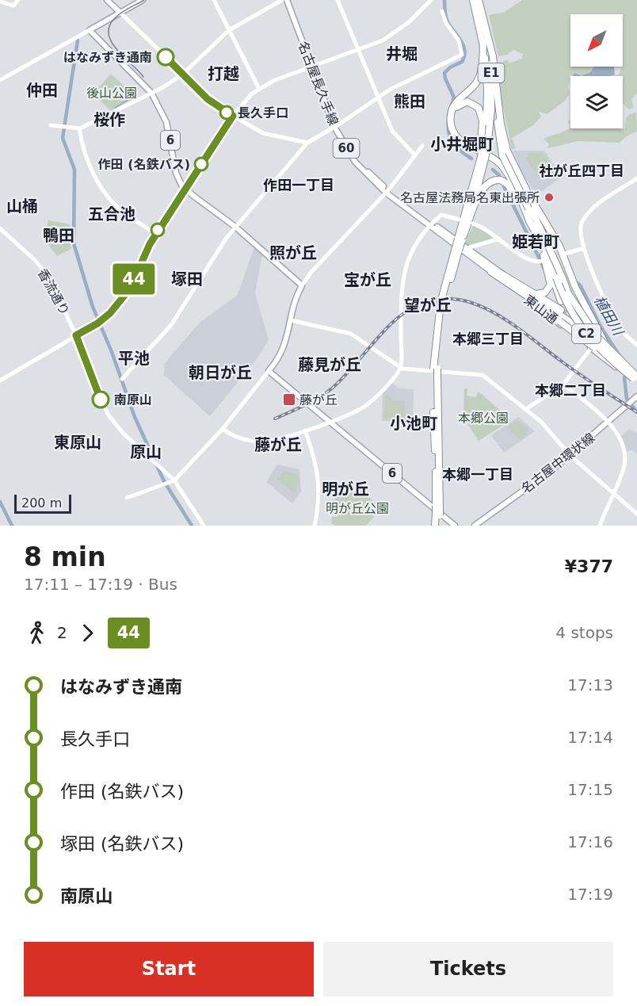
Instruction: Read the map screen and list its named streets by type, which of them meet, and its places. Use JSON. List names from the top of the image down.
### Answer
{
  "streets": {
    "highway": ["E1", "C2"],
    "main road": [
      "名古屋長久手線",
      "6",
      "60",
      "東山通",
      "名古屋中環状線"
    ],
    "street": ["香流通り"]
  },
  "crossings": [
    ["名古屋長久手線", "東山通"],
    ["東山通", "C2"]
  ],
  "districts": [
    "井堀",
    "打越",
    "仲田",
    "熊田",
    "桜作",
    "小井堀町",
    "社が丘四丁目",
    "作田一丁目",
    "山桶",
    "五合池",
    "鴨田",
    "姫若町",
    "照が丘",
    "塚田",
    "宝が丘",
    "望が丘",
    "本郷三丁目",
    "平池",
    "藤見が丘",
    "朝日が丘",
    "本郷二丁目",
    "小池町",
    "東原山",
    "藤が丘",
    "原山",
    "本郷一丁目",
    "明が丘"
  ],
  "water": ["植田川"],
  "parks": ["後山公園", "本郷公園", "明が丘公園"],
  "places": {
    "other": [
      "はなみずき通南",
      "長久手口",
      "作田 (名鉄バス)",
      "名古屋法務局名東出張所",
      "南原山"
    ],
    "transit": ["藤が丘"]
  },
  "lines": ["bus line 44"],
  "scale_bar": "200 m",
  "north": "bottom left",
  "page": {
    "on_map": "44",
    "scale": "200 m",
    "heading": ["8 min", "17:11 – 17:19 · Bus", "¥377"],
    "legs": ["2", "44", "4 stops"],
    "list": [
      {
        "name": "はなみずき通南",
        "value": "17:13"
      },
      {
        "name": "長久手口",
        "value": "17:14"
      },
      {
        "name": "作田 (名鉄バス)",
        "value": "17:15"
      },
      {
        "name": "塚田 (名鉄バス)",
        "value": "17:16"
      },
      {
        "name": "南原山",
        "value": "17:19"
      }
    ],
    "buttons": ["Start", "Tickets"]
  }
}
